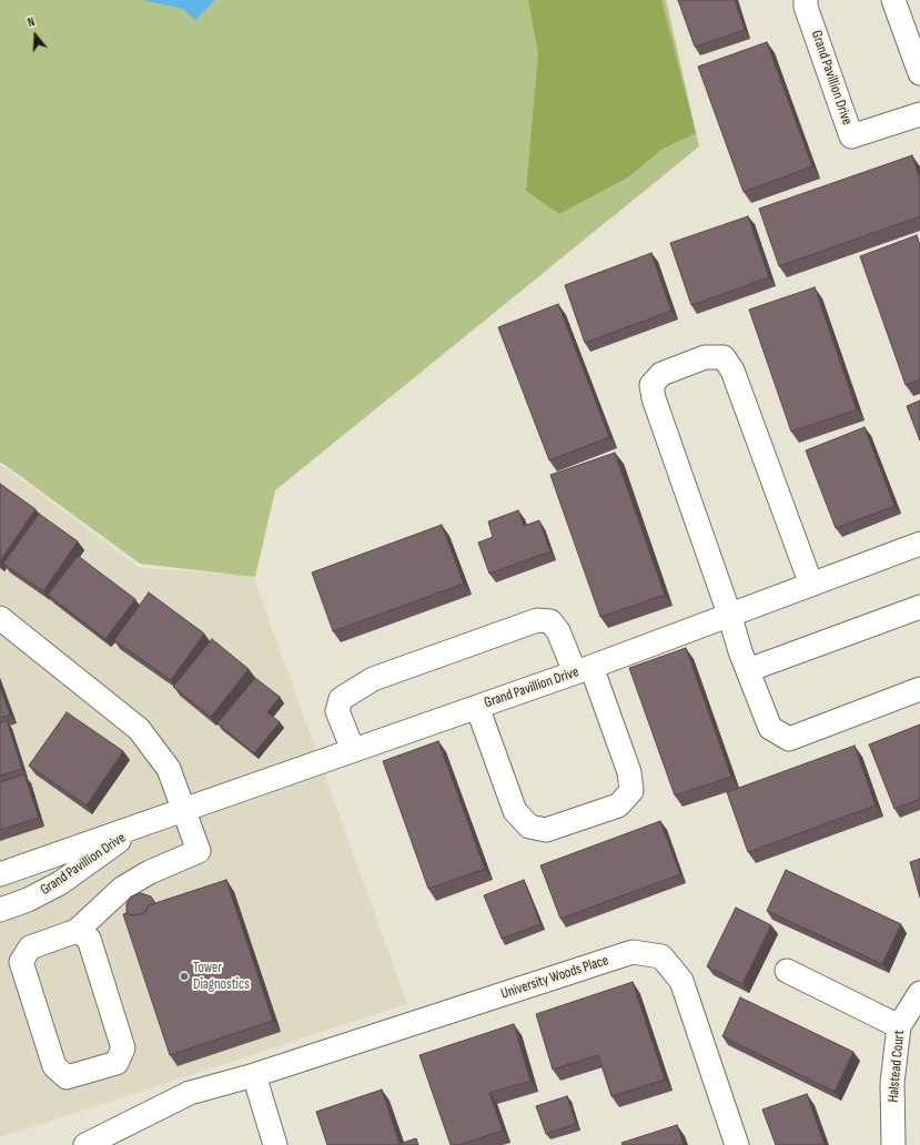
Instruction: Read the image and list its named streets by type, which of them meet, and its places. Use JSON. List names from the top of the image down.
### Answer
{
  "streets": {
    "street": ["Grand Pavillion Drive", "University Woods Place", "Halstead Court"]
  },
  "places": ["Tower Diagnostics"],
  "north": "top"
}
